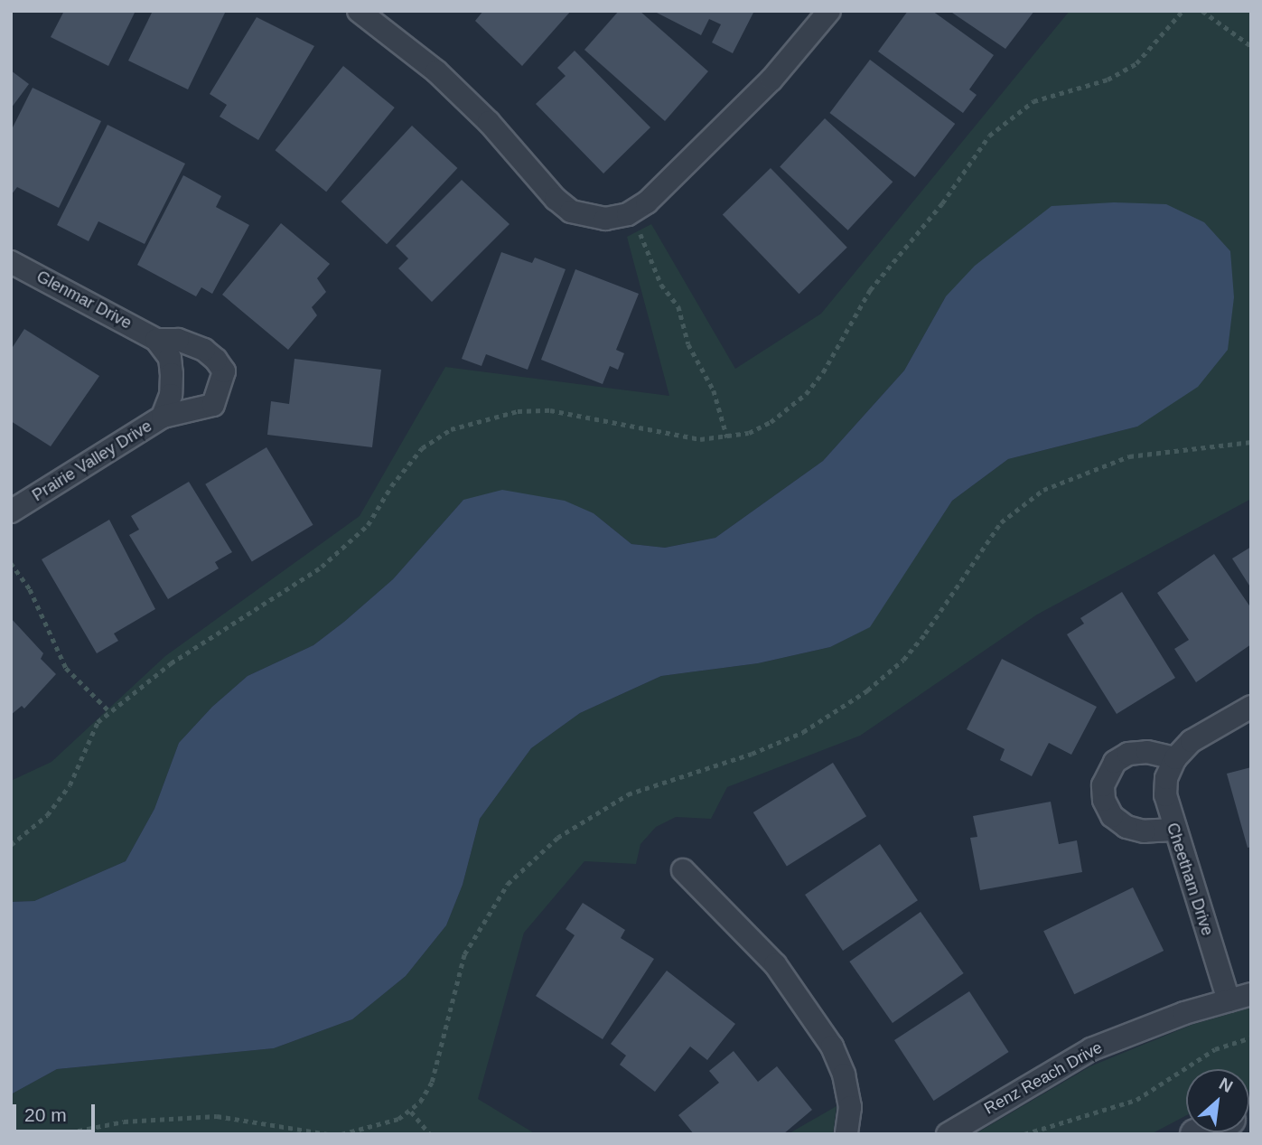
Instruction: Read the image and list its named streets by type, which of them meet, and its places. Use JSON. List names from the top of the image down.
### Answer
{
  "streets": {
    "street": [
      "Glenmar Drive",
      "Prairie Valley Drive",
      "Cheetham Drive",
      "Renz Reach Drive"
    ]
  },
  "crossings": [
    ["Glenmar Drive", "Prairie Valley Drive"],
    ["Cheetham Drive", "Renz Reach Drive"]
  ],
  "scale_bar": "20 m",
  "north": "top right"
}
